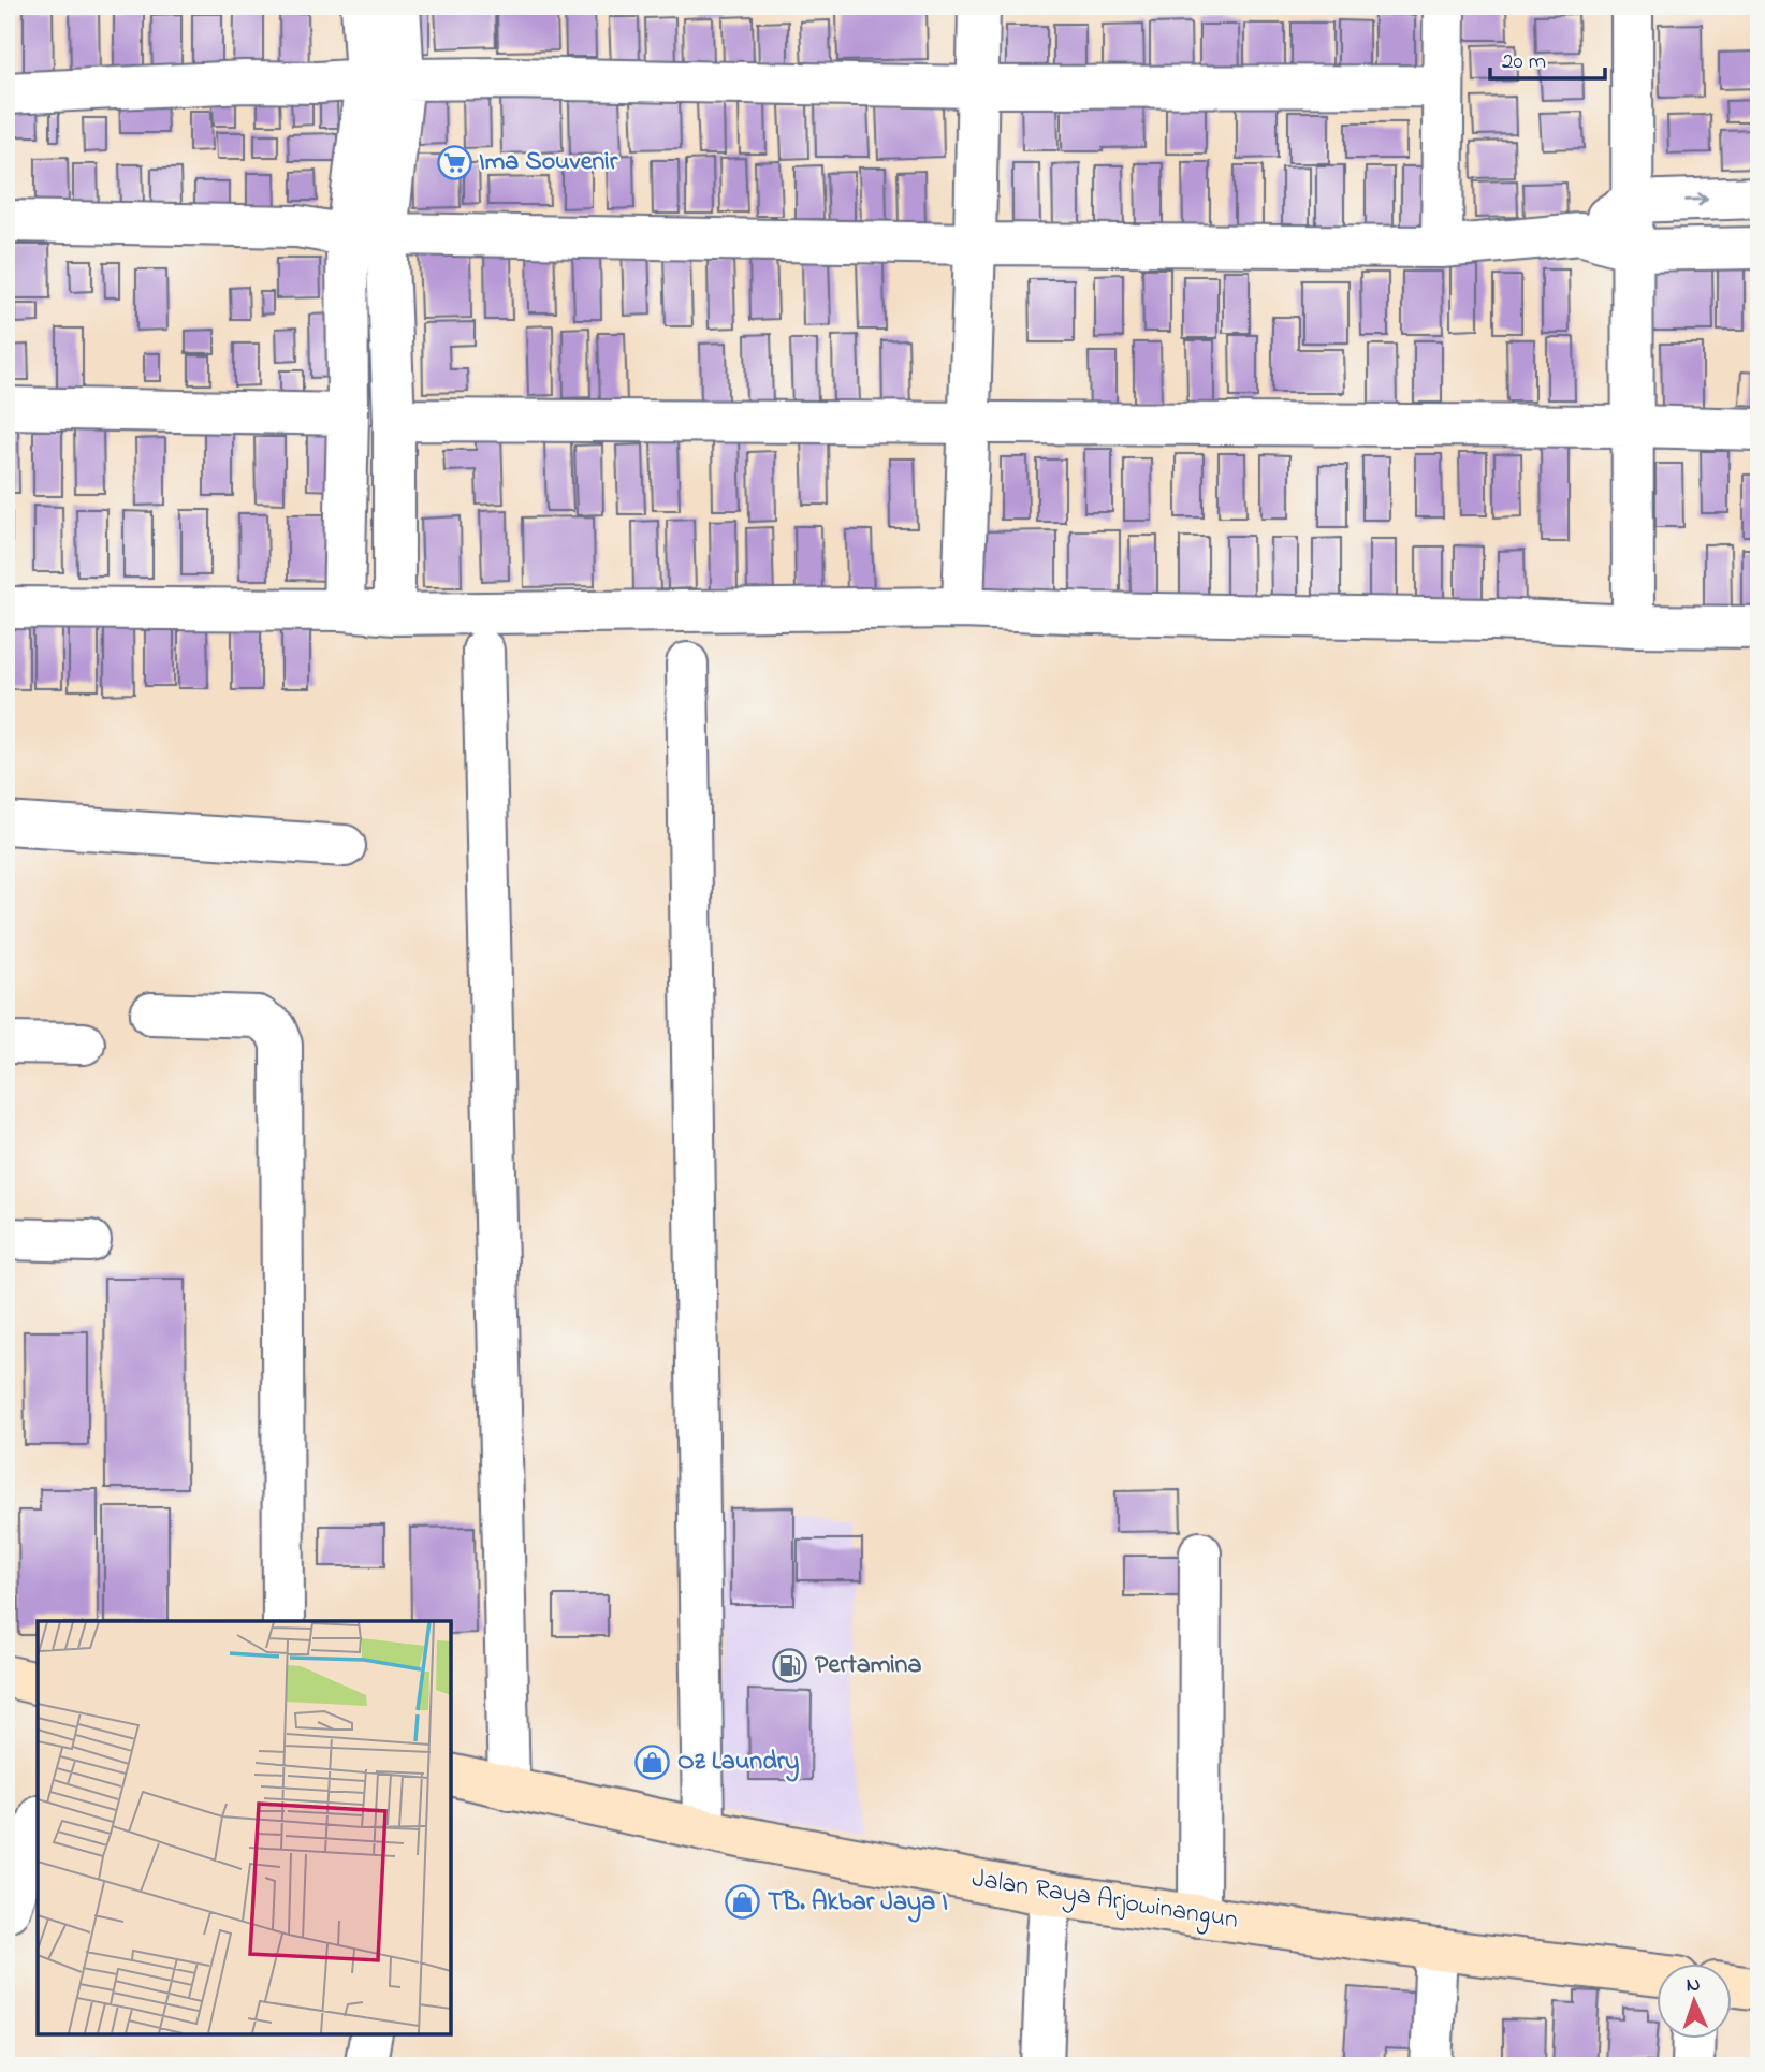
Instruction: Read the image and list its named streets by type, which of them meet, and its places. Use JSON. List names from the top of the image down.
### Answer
{
  "streets": {
    "main road": ["Jalan Raya Arjowinangun"]
  },
  "places": {
    "supermarket": ["Ima Souvenir"],
    "fuel station": ["Pertamina"],
    "shop": ["Oz Laundry", "TB. Akbar Jaya I"]
  },
  "scale_bar": "20 m",
  "north": "top"
}
